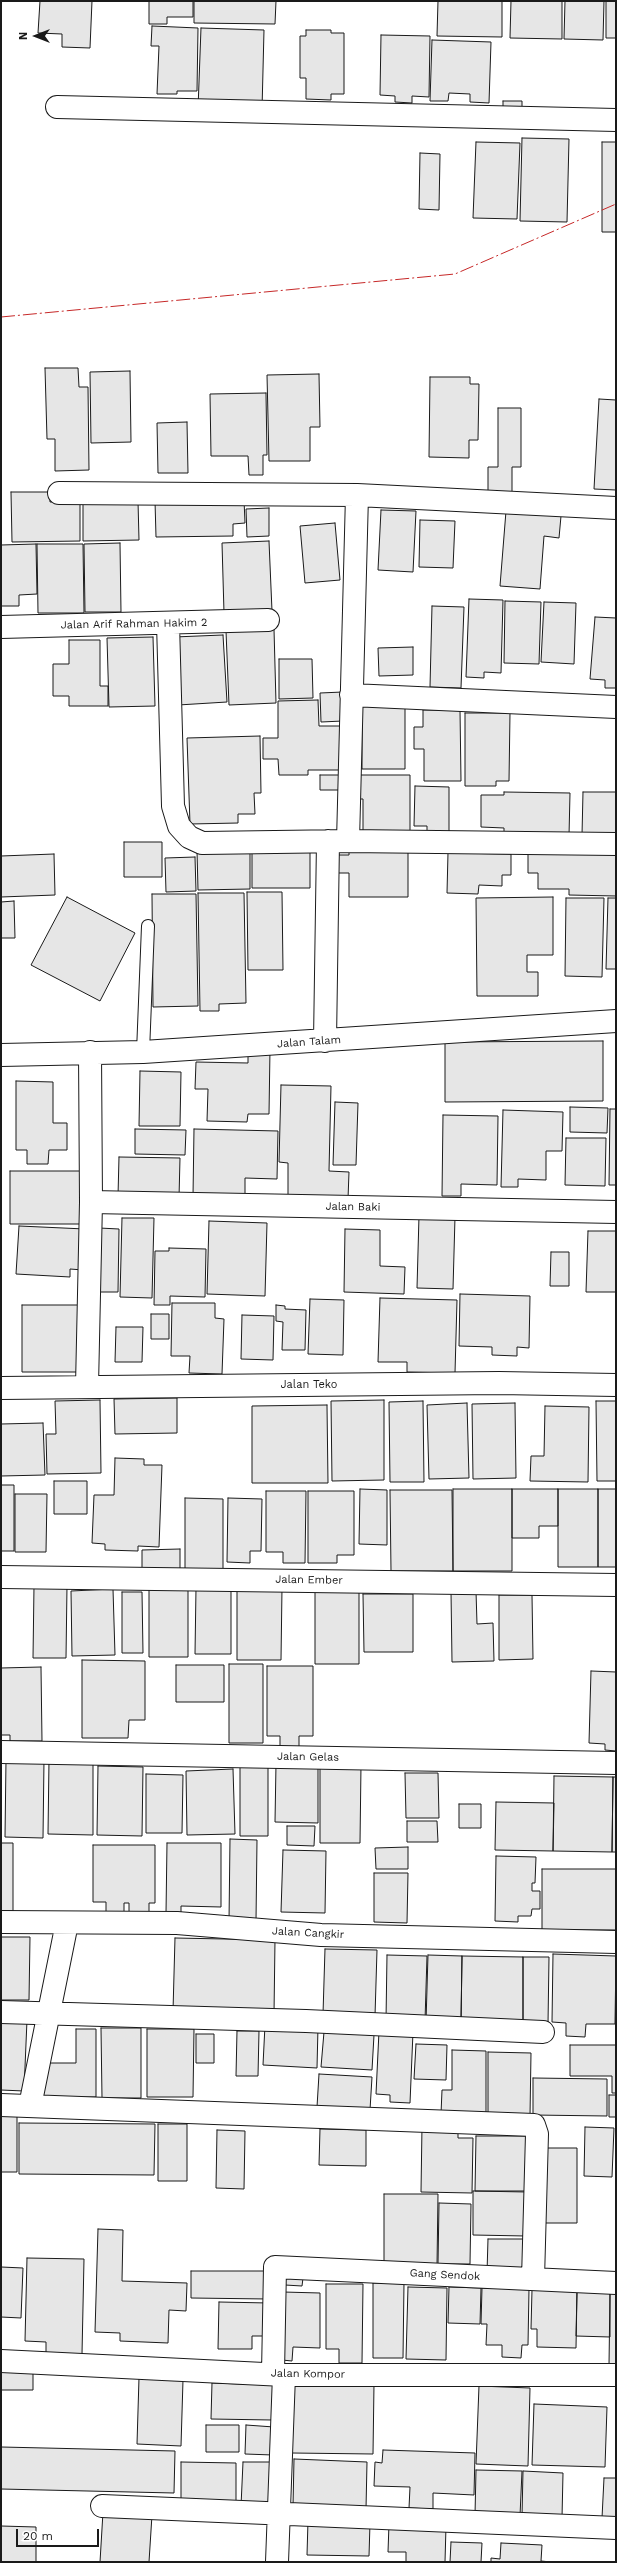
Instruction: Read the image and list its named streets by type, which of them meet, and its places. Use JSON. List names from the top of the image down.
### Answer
{
  "streets": {
    "street": [
      "Jalan Arif Rahman Hakim 2",
      "Jalan Talam",
      "Jalan Baki",
      "Jalan Teko",
      "Jalan Ember",
      "Jalan Gelas",
      "Jalan Cangkir",
      "Gang Sendok",
      "Jalan Kompor"
    ]
  },
  "crossings": [
    ["Gang Sendok", "Jalan Kompor"]
  ],
  "scale_bar": "20 m",
  "north": "left"
}
